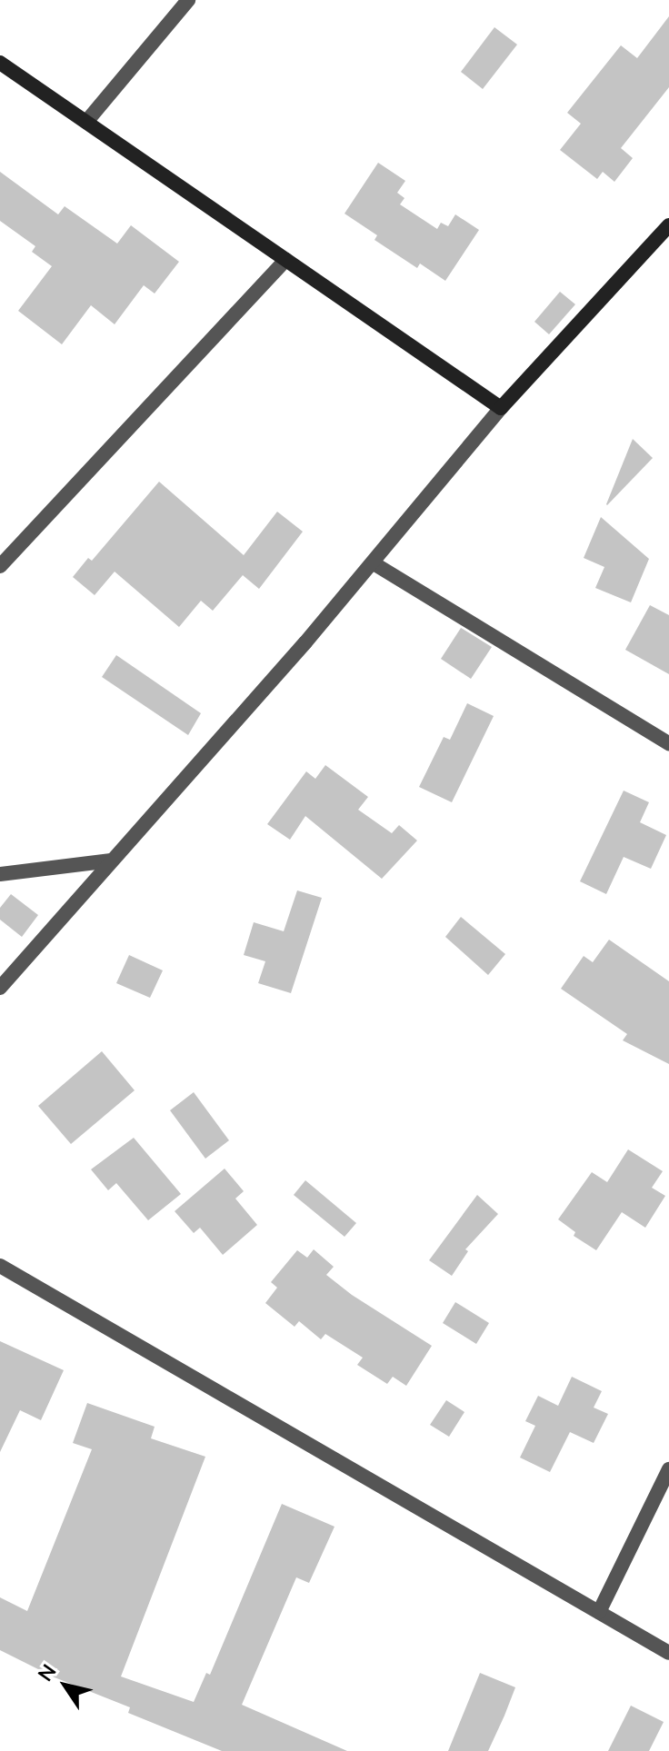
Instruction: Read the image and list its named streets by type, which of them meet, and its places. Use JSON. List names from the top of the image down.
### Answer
{
  "north": "top left"
}
